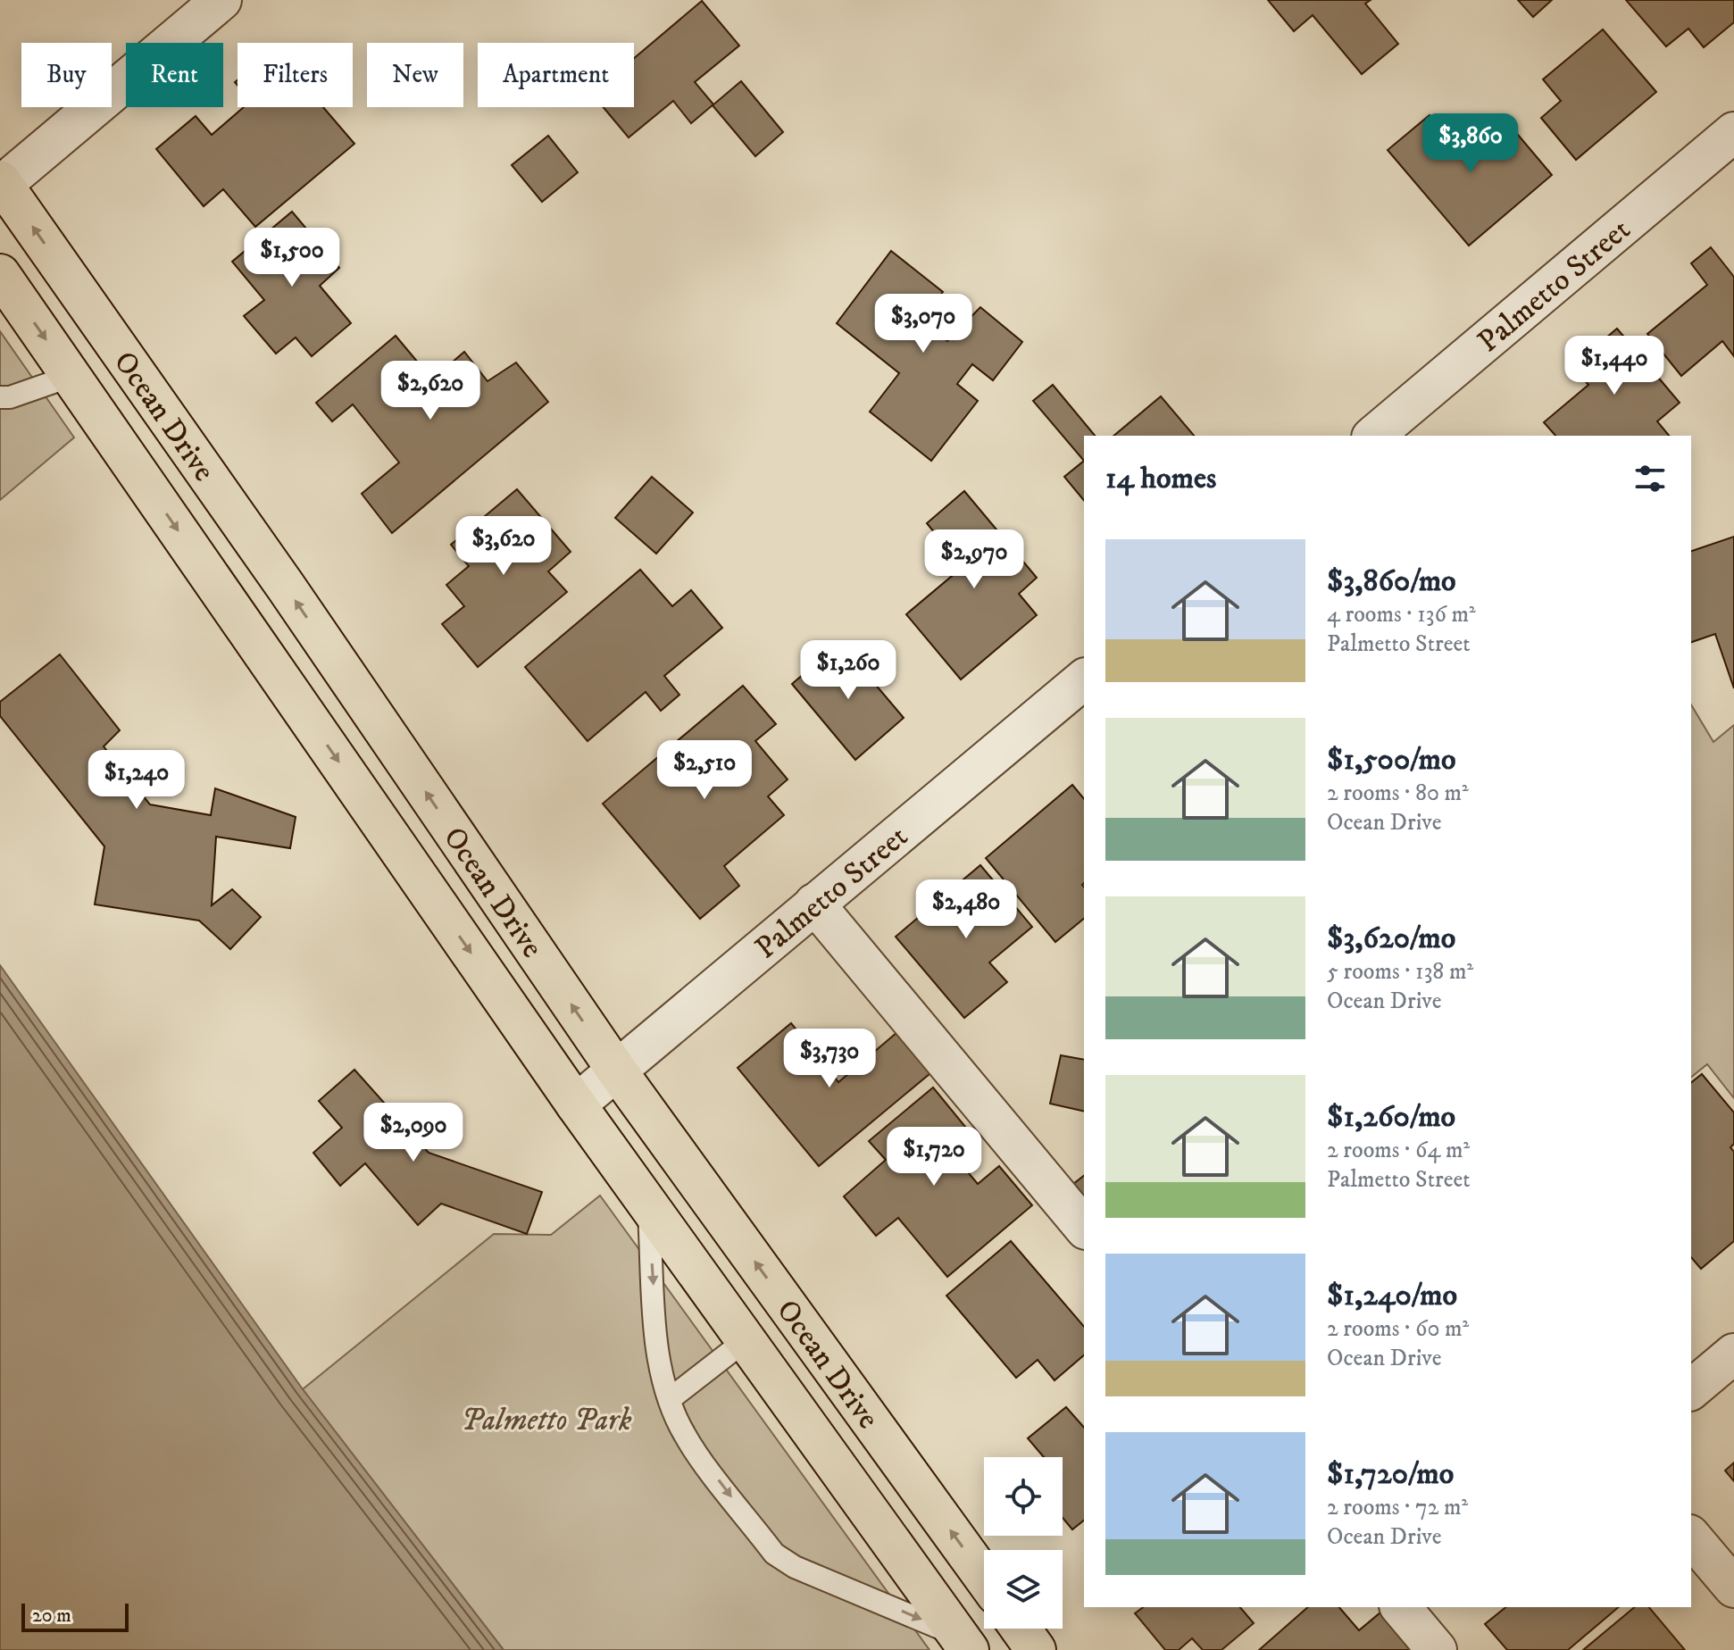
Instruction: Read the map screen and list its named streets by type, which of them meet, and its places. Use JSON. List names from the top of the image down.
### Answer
{
  "streets": {
    "main road": ["Ocean Drive"],
    "street": ["Palmetto Street"]
  },
  "crossings": [
    ["Palmetto Street", "Ocean Drive"]
  ],
  "parks": ["Palmetto Park"],
  "scale_bar": "20 m",
  "page": {
    "chip": [
      "Buy",
      "Rent",
      "Filters",
      "New",
      "Apartment"
    ],
    "price": [
      "$3,860",
      "$1,500",
      "$3,070",
      "$1,440",
      "$2,620",
      "$3,620",
      "$2,970",
      "$1,260",
      "$2,510",
      "$1,240",
      "$2,480",
      "$3,730",
      "$2,090",
      "$1,720"
    ],
    "heading": "14 homes",
    "list": [
      {
        "name": "$3,860/mo",
        "note": "4 rooms · 136 m² · Palmetto Street"
      },
      {
        "name": "$1,500/mo",
        "note": "2 rooms · 80 m² · Ocean Drive"
      },
      {
        "name": "$3,620/mo",
        "note": "5 rooms · 138 m² · Ocean Drive"
      },
      {
        "name": "$1,260/mo",
        "note": "2 rooms · 64 m² · Palmetto Street"
      },
      {
        "name": "$1,240/mo",
        "note": "2 rooms · 60 m² · Ocean Drive"
      },
      {
        "name": "$1,720/mo",
        "note": "2 rooms · 72 m² · Ocean Drive"
      }
    ],
    "scale": "20 m"
  }
}
